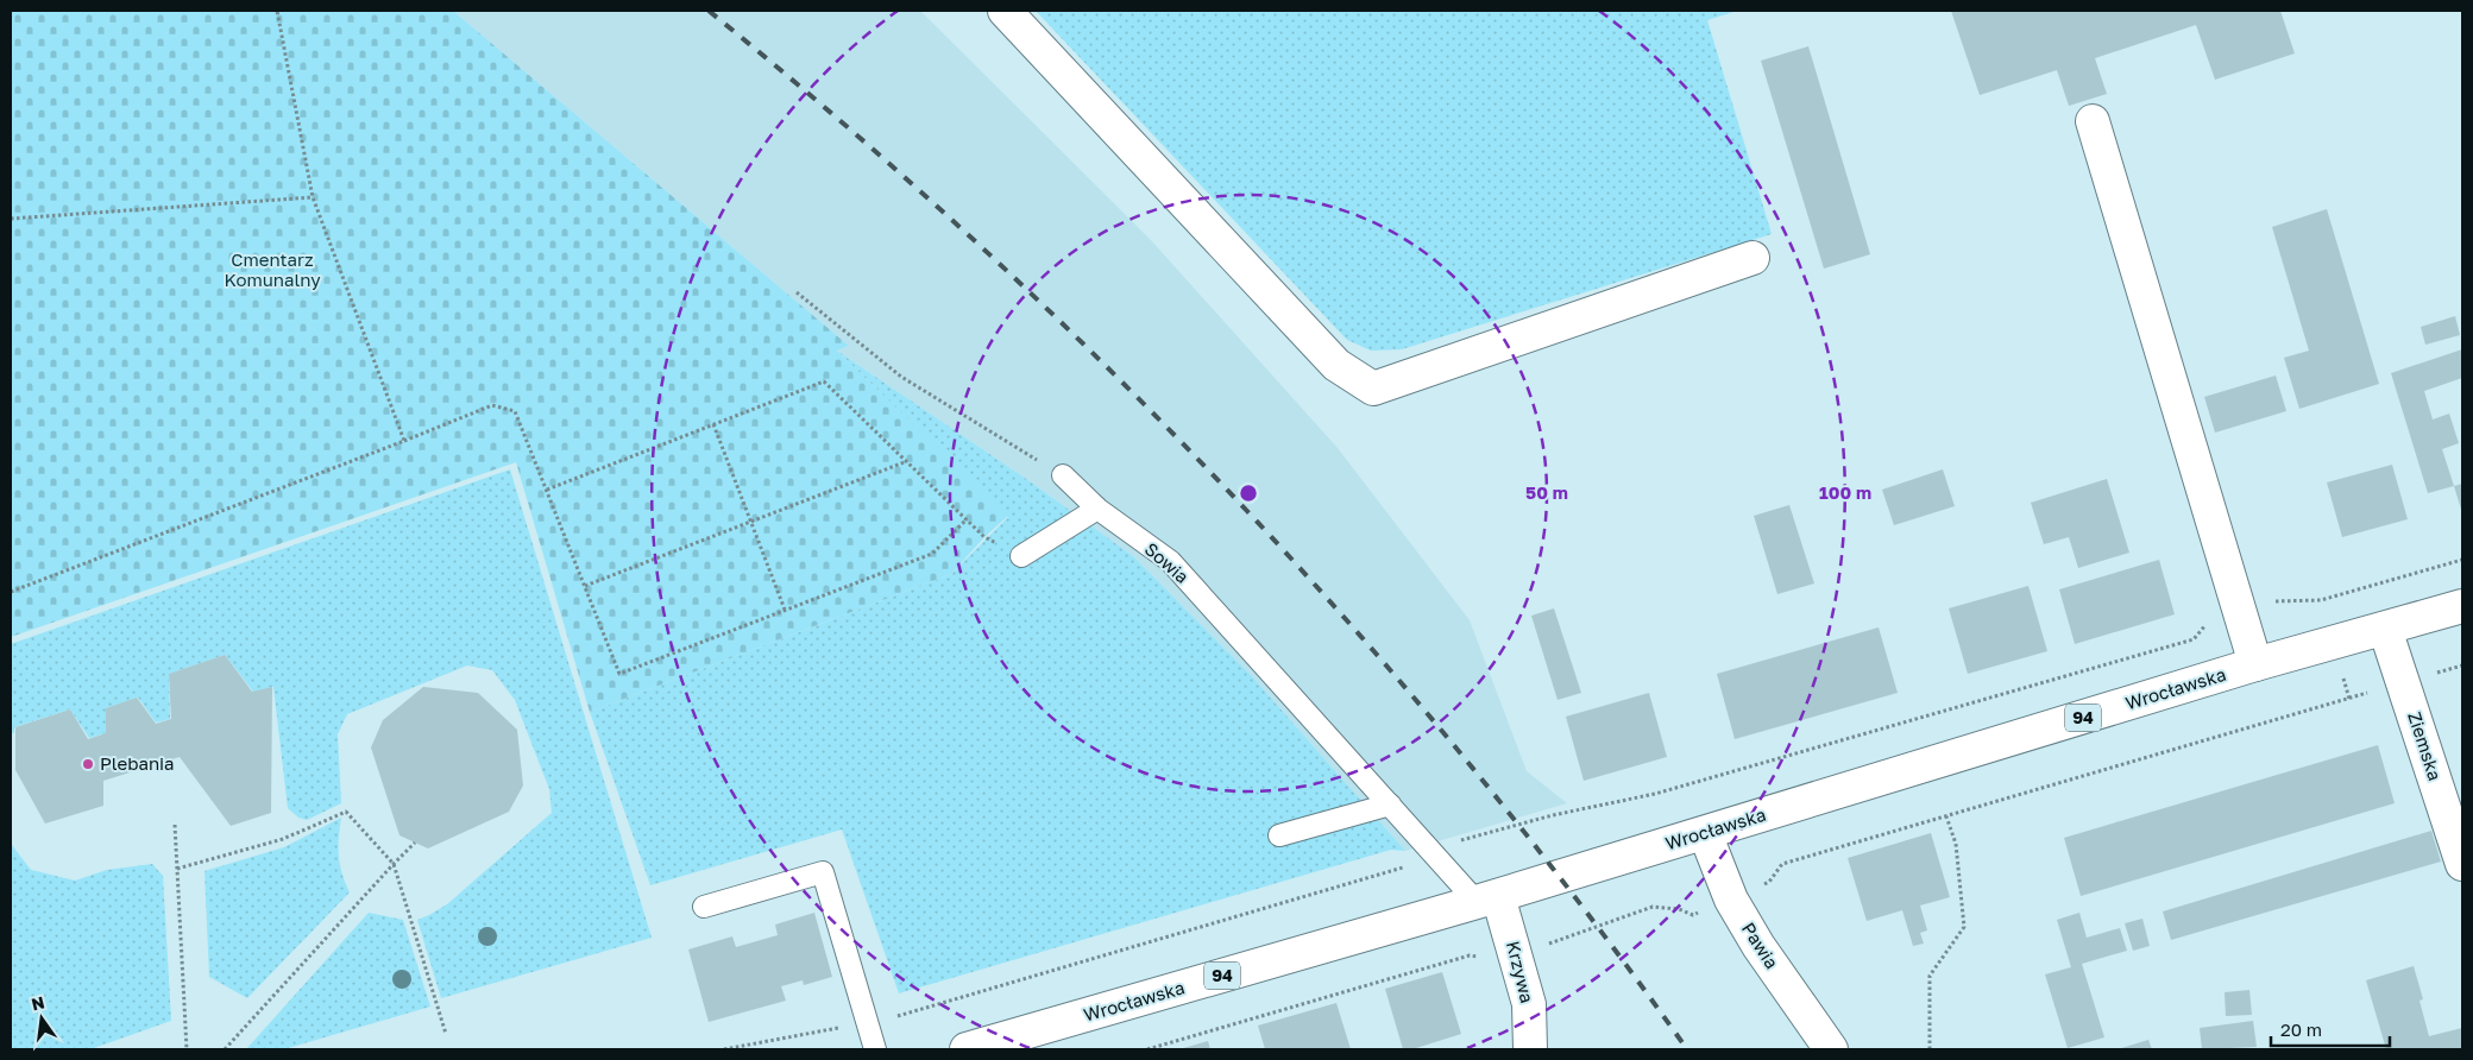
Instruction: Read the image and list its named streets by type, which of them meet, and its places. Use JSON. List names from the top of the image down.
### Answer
{
  "streets": {
    "street": [
      "Wrocławska",
      "94",
      "Ziemska",
      "Pawia",
      "Krzywa"
    ],
    "lane": ["Sowia"]
  },
  "crossings": [
    ["Sowia", "Wrocławska"],
    ["Sowia", "Krzywa"],
    ["Wrocławska", "Ziemska"],
    ["Wrocławska", "Pawia"],
    ["Wrocławska", "Krzywa"]
  ],
  "parks": ["Cmentarz Komunalny"],
  "places": ["Plebania"],
  "scale_bar": "20 m",
  "north": "top",
  "rings": ["50 m", "100 m"]
}
